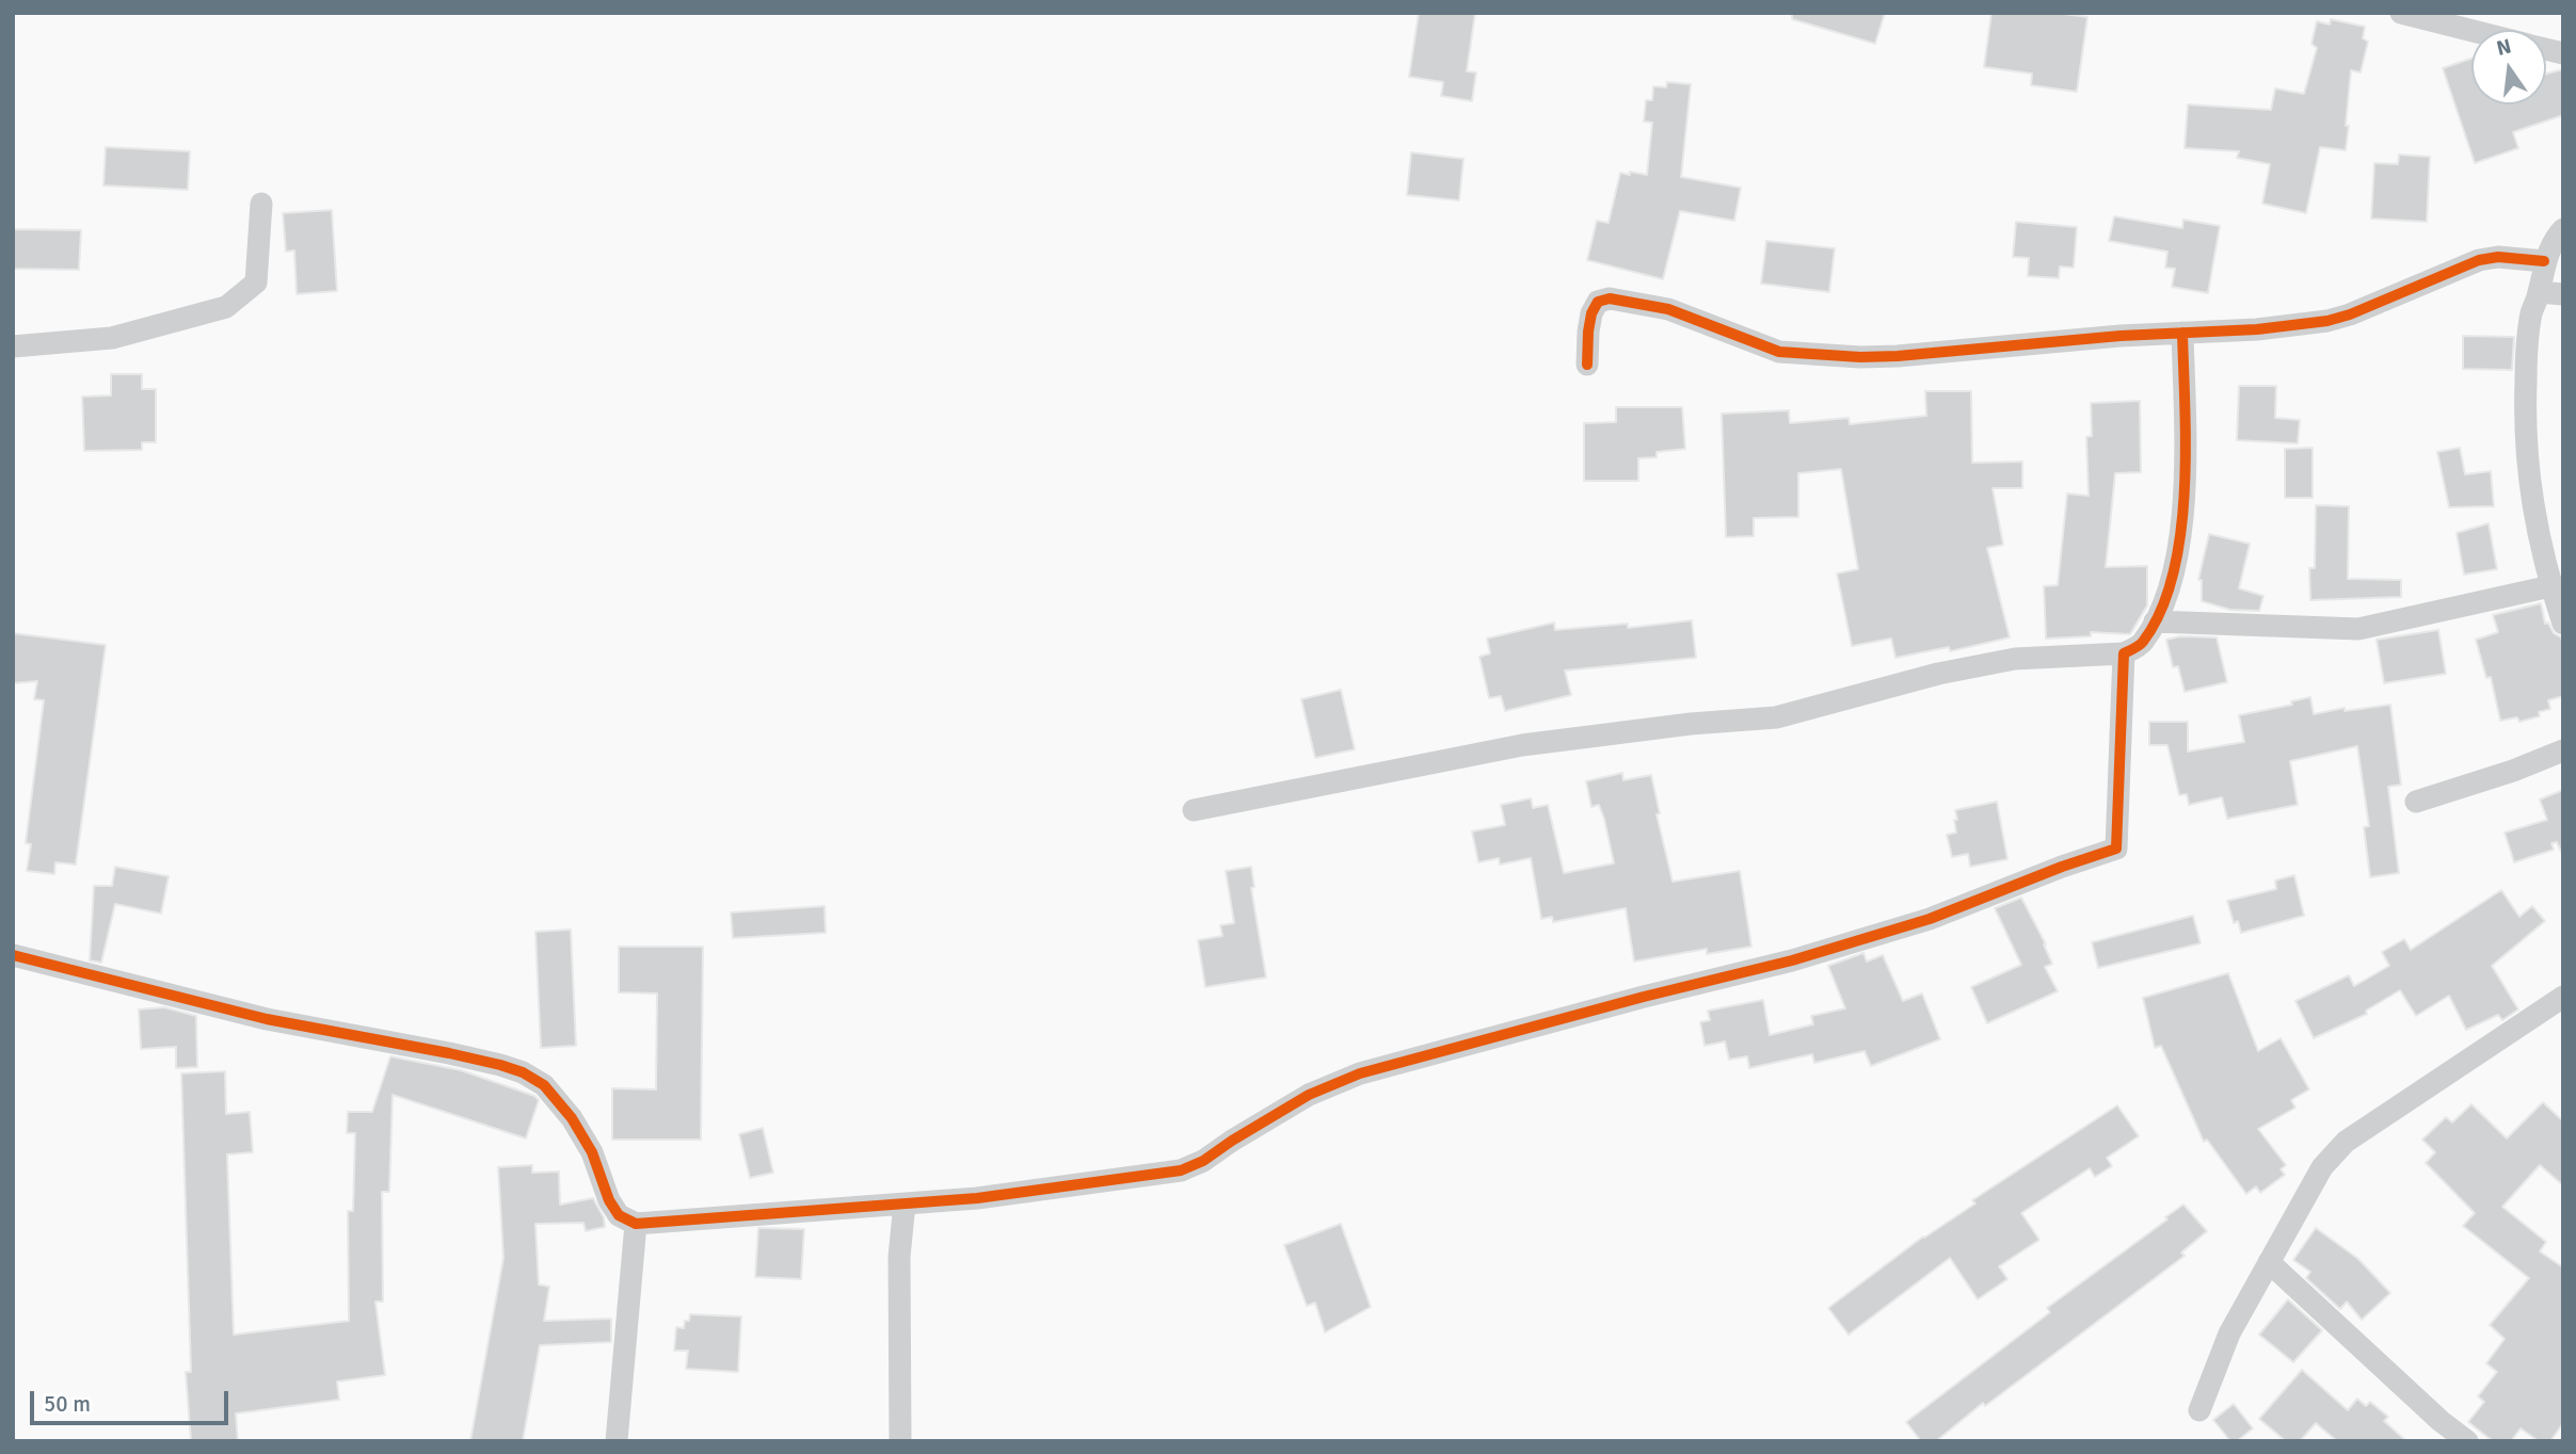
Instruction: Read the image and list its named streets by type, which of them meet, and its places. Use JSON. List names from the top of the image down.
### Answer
{
  "scale_bar": "50 m",
  "north": "top"
}
